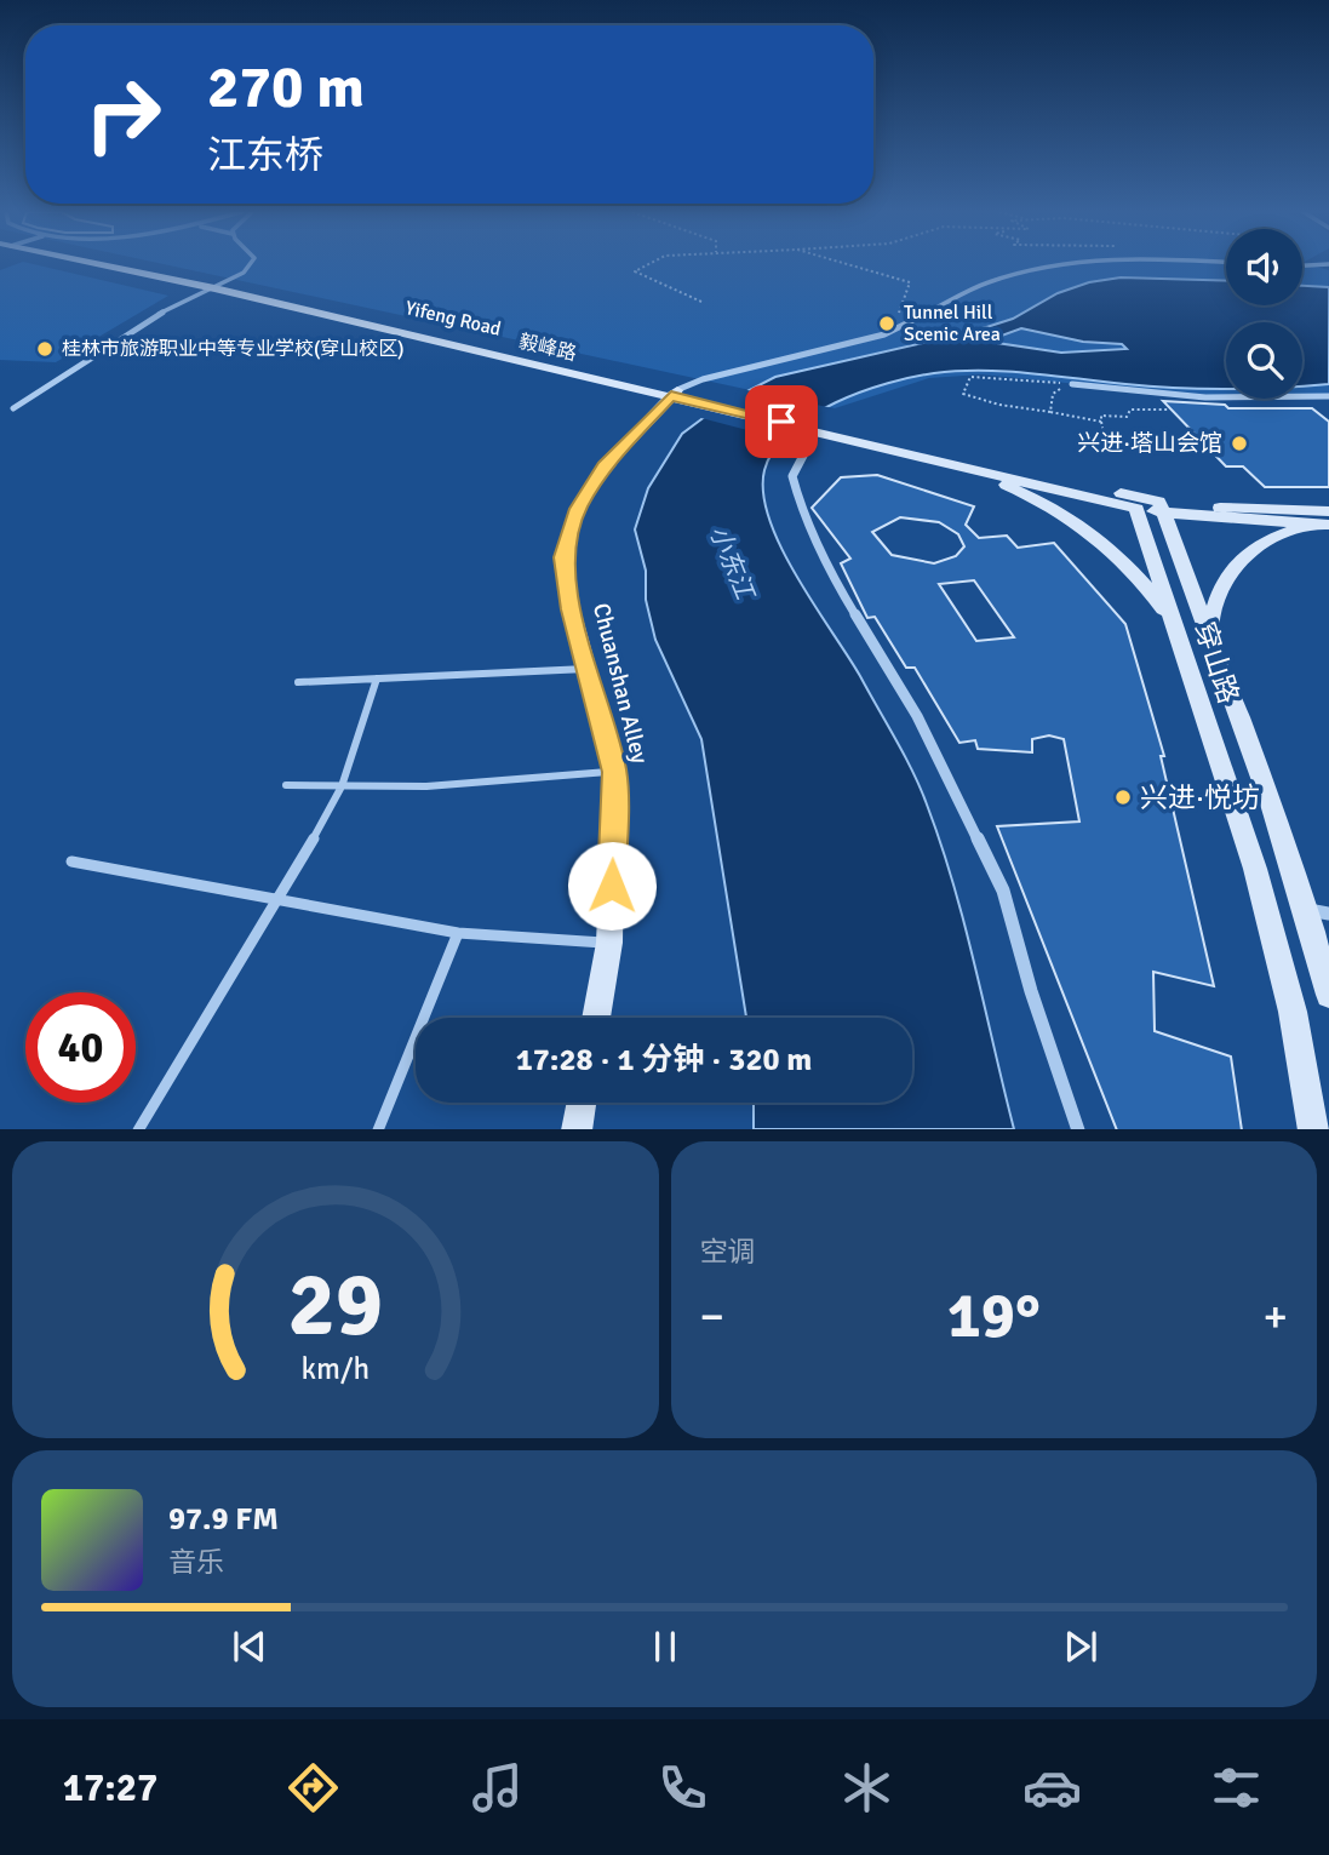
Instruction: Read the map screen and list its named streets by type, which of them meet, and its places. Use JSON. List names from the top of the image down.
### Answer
{
  "streets": {
    "main road": [
      "Yifeng Road",
      "毅峰路",
      "穿山路",
      "Chuanshan Alley"
    ]
  },
  "crossings": [
    ["Yifeng Road", "毅峰路"],
    ["Yifeng Road", "Chuanshan Alley"],
    ["毅峰路", "Chuanshan Alley"]
  ],
  "water": ["小东江"],
  "places": [
    "Tunnel Hill Scenic Area",
    "桂林市旅游职业中等专业学校(穿山校区)",
    "兴进·塔山会馆",
    "兴进·悦坊"
  ],
  "page": {
    "turn": ["270 m", "江东桥"],
    "limit": "40",
    "trip": "17:28 · 1 分钟 · 320 m",
    "tile": "空调",
    "heat": ["−", "19°", "+"],
    "song": ["97.9 FM", "音乐"],
    "tabs": "17:27",
    "gauge": ["29", "km/h"]
  }
}
